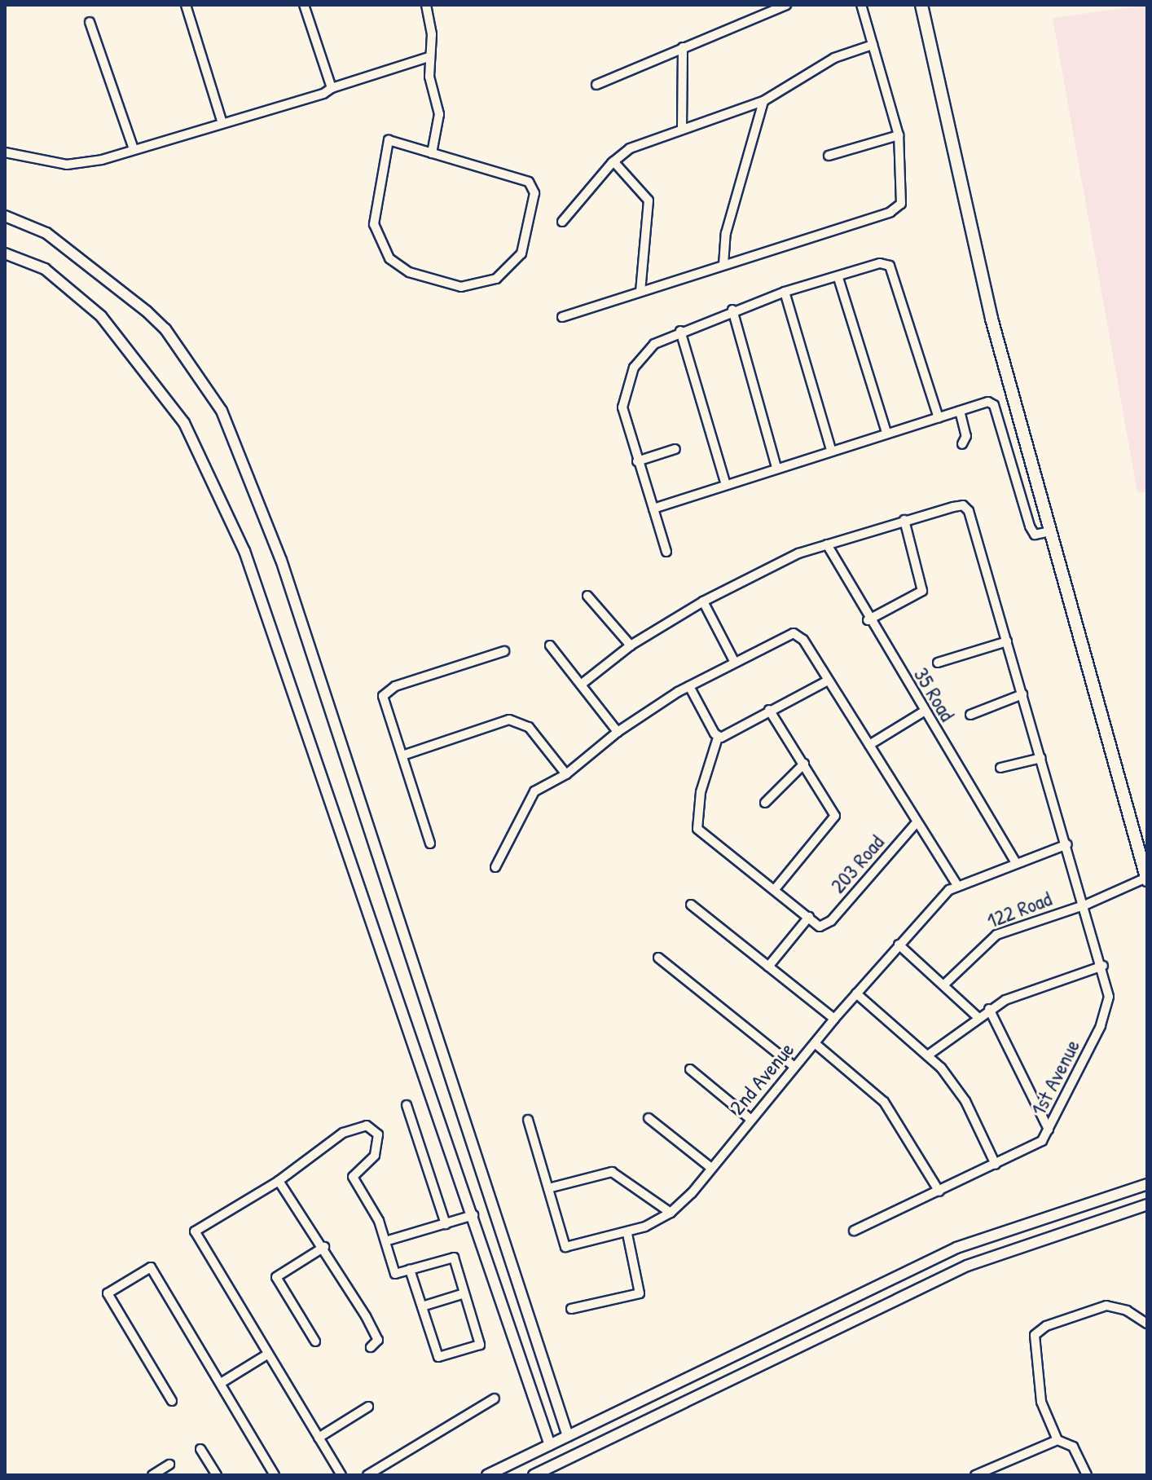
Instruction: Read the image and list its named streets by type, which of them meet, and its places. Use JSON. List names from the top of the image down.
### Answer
{
  "streets": {
    "street": [
      "35 Road",
      "203 Road",
      "122 Road",
      "1st Avenue",
      "2nd Avenue"
    ]
  },
  "crossings": [
    ["35 Road", "2nd Avenue"],
    ["122 Road", "1st Avenue"],
    ["1st Avenue", "2nd Avenue"]
  ]
}
